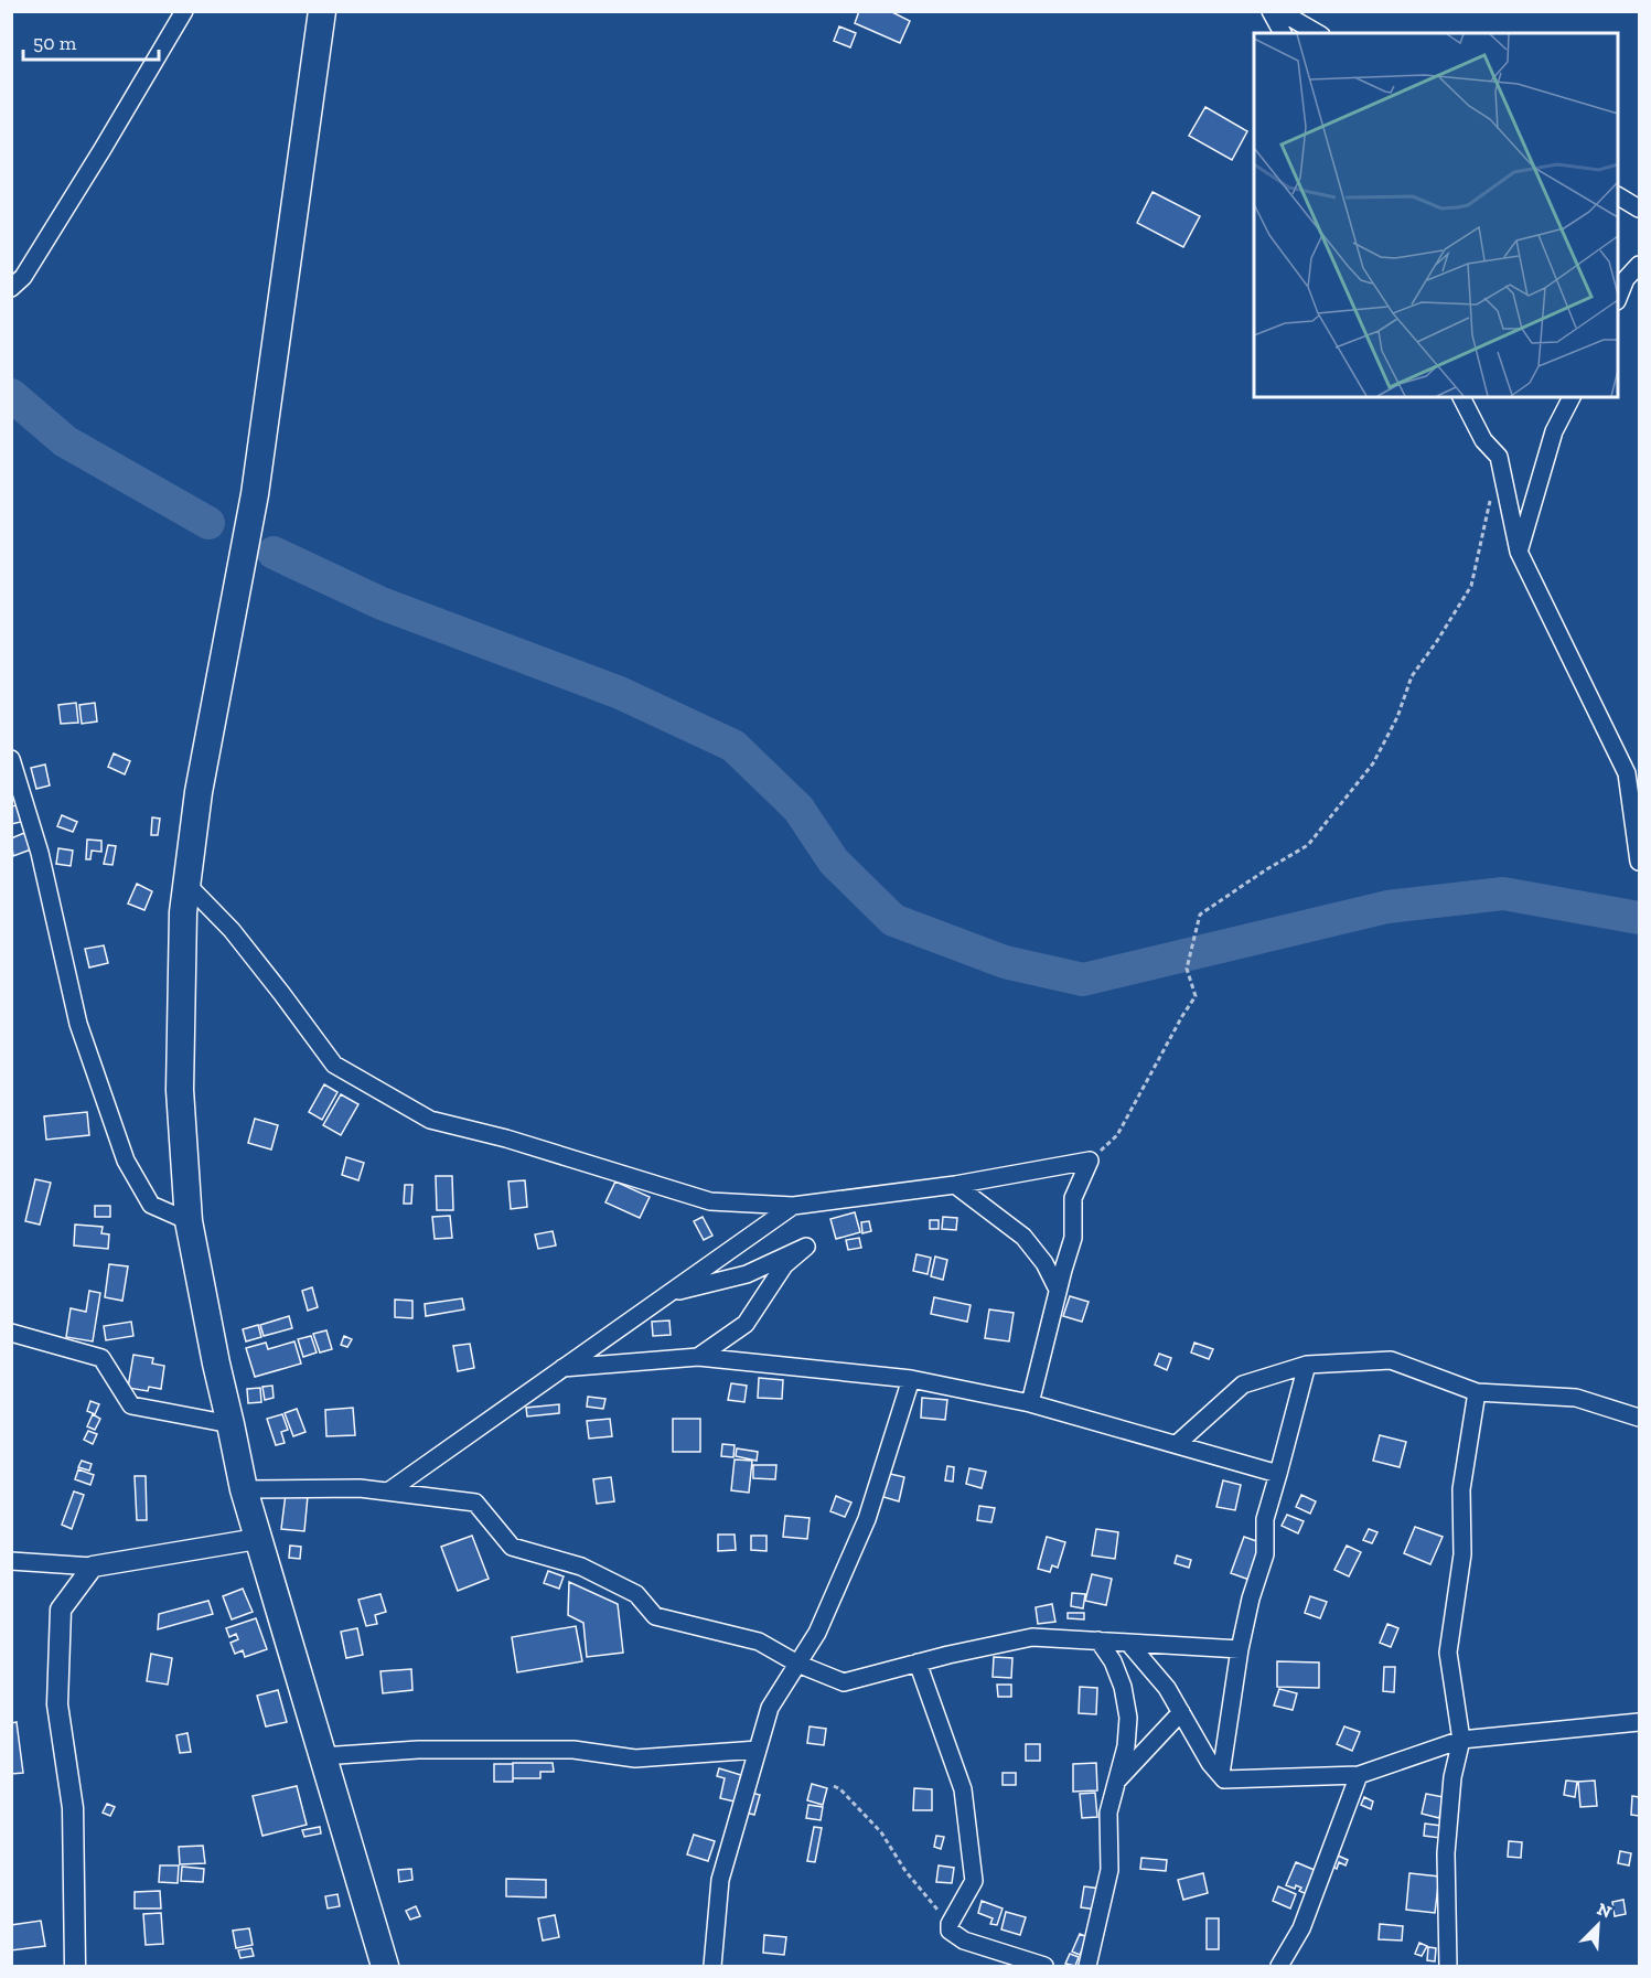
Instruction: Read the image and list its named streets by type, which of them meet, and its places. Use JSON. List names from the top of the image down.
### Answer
{
  "scale_bar": "50 m",
  "north": "top right"
}
